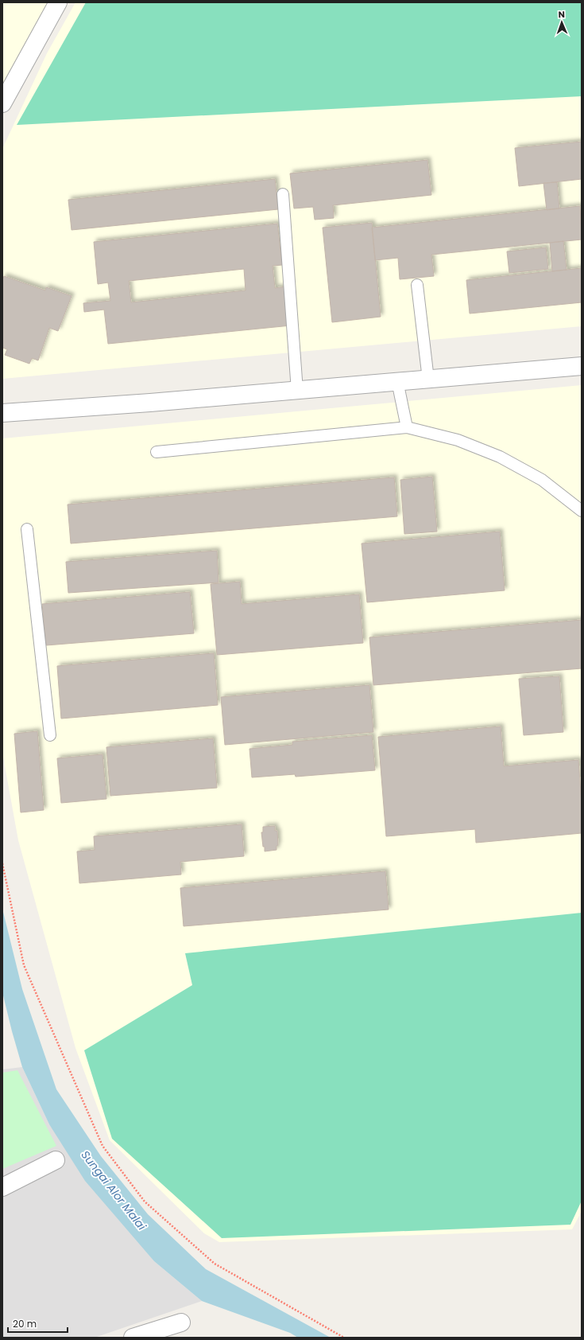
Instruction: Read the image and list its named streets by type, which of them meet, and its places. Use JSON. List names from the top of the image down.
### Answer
{
  "water": ["Sungai Alor Malai"],
  "scale_bar": "20 m",
  "north": "top"
}
